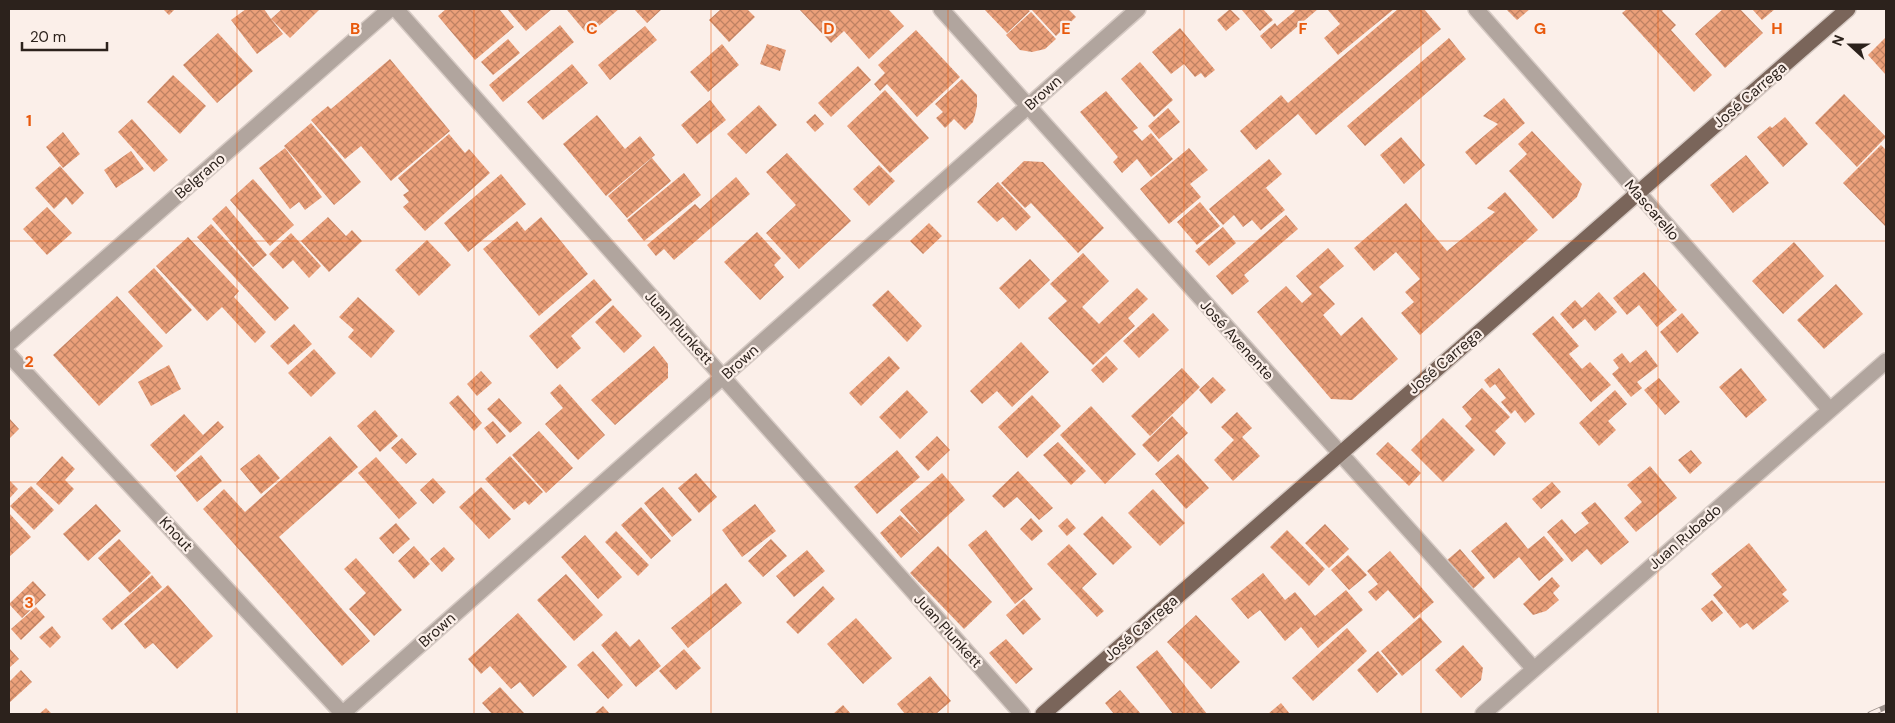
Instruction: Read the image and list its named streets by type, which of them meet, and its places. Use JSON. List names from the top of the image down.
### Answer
{
  "streets": {
    "main road": ["José Carrega"],
    "street": [
      "Brown",
      "Belgrano",
      "Mascarello",
      "Juan Plunkett",
      "José Avenente",
      "Knout",
      "Juan Rubado"
    ]
  },
  "crossings": [
    ["Brown", "Juan Plunkett"],
    ["Brown", "José Avenente"],
    ["Brown", "Knout"],
    ["José Carrega", "Mascarello"],
    ["José Carrega", "José Avenente"],
    ["Mascarello", "Juan Rubado"],
    ["José Avenente", "Juan Rubado"]
  ],
  "scale_bar": "20 m",
  "north": "left",
  "grid": {
    "columns": [
      "B",
      "C",
      "D",
      "E",
      "F",
      "G",
      "H"
    ],
    "rows": ["1", "2", "3"]
  }
}
